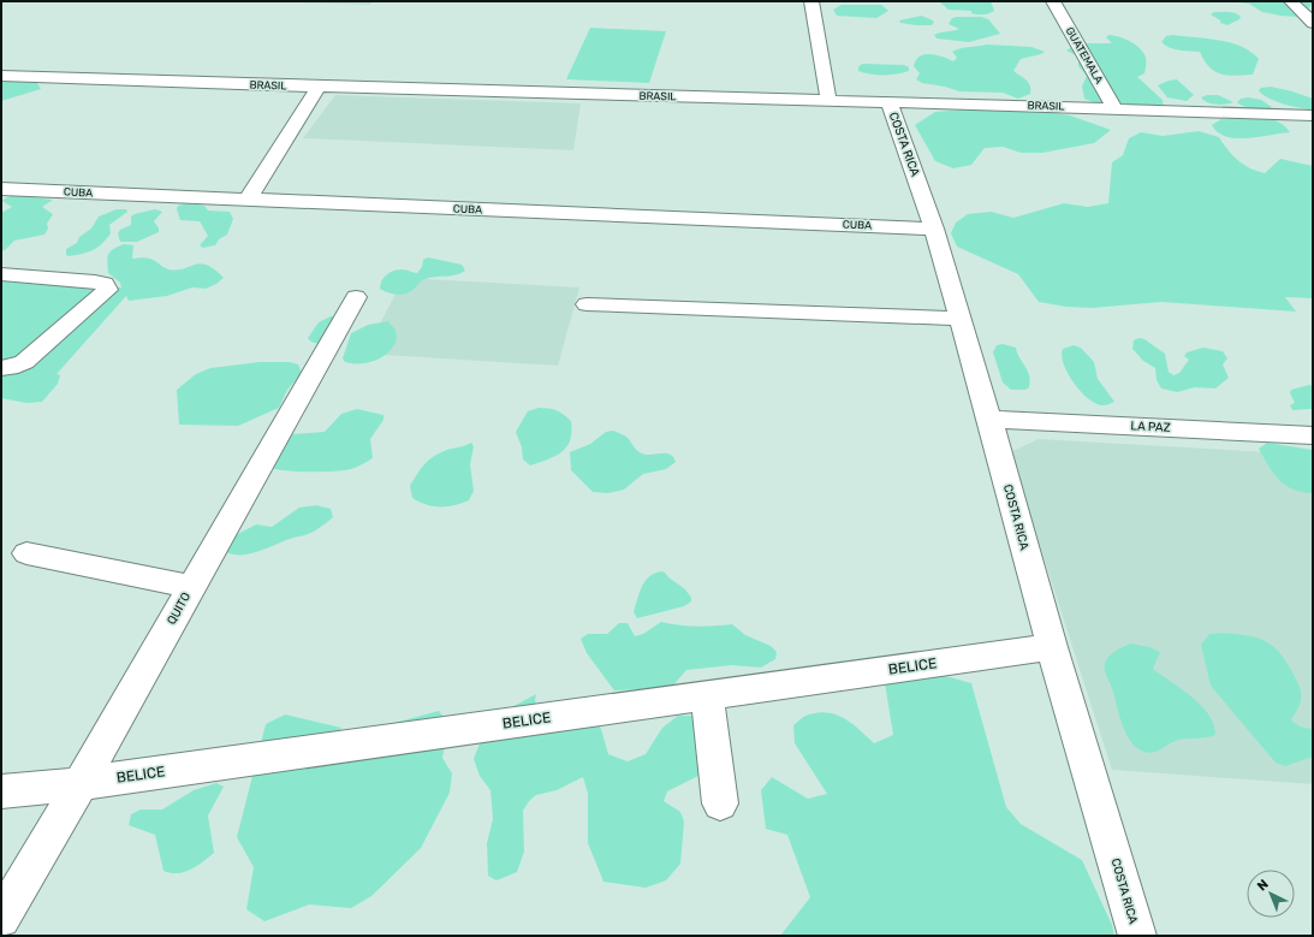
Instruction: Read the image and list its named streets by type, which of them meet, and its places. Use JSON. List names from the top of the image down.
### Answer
{
  "streets": {
    "street": [
      "GUATEMALA",
      "BRASIL",
      "COSTA RICA",
      "CUBA",
      "LA PAZ",
      "QUITO",
      "BELICE"
    ]
  },
  "crossings": [
    ["GUATEMALA", "BRASIL"],
    ["BRASIL", "COSTA RICA"],
    ["COSTA RICA", "CUBA"],
    ["COSTA RICA", "LA PAZ"],
    ["COSTA RICA", "BELICE"],
    ["QUITO", "BELICE"]
  ],
  "north": "top left"
}
